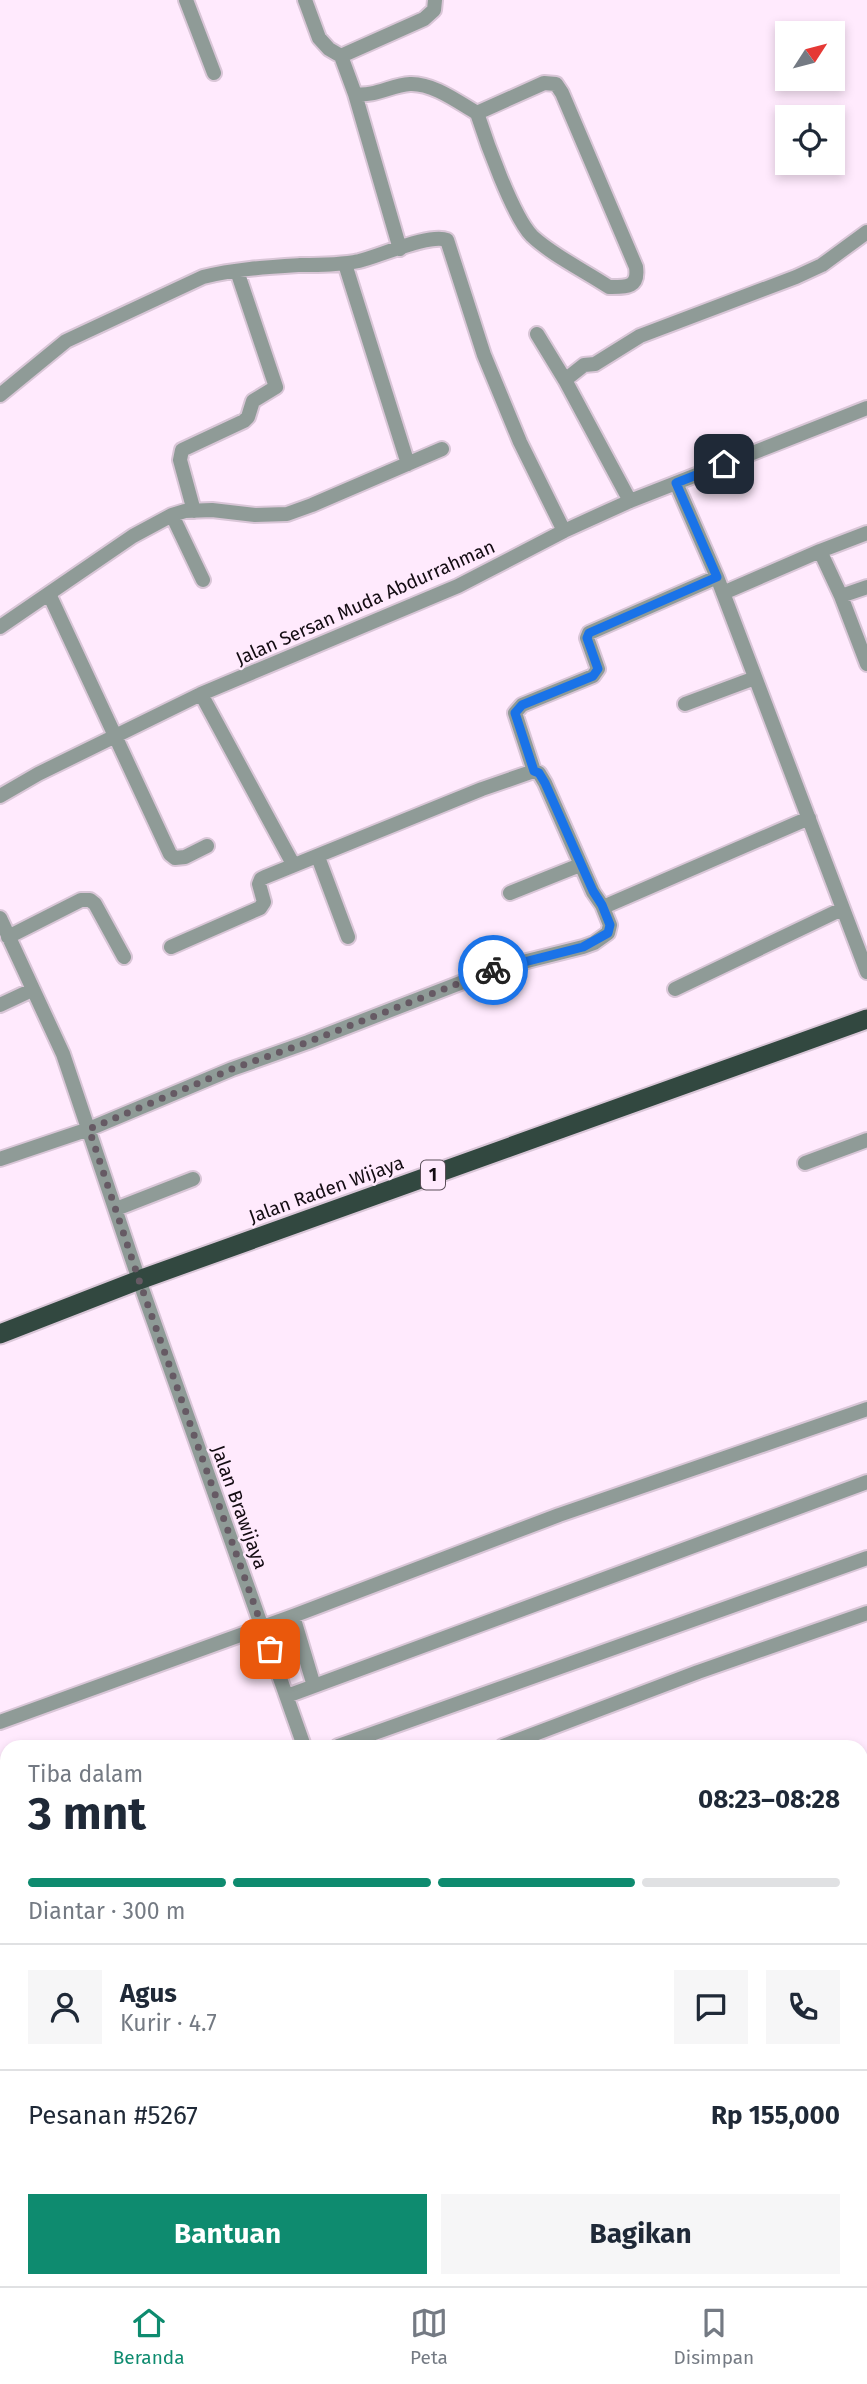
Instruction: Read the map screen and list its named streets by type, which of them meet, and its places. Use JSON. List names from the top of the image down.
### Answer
{
  "streets": {
    "highway": ["1", "Jalan Raden Wijaya"],
    "street": ["Jalan Sersan Muda Abdurrahman", "Jalan Brawijaya"]
  },
  "crossings": [
    ["Jalan Raden Wijaya", "Jalan Brawijaya"]
  ],
  "north": "top right",
  "page": {
    "heading": ["3 mnt", "Tiba dalam", "08:23–08:28"],
    "panel": [
      "Agus",
      "Kurir · 4.7",
      "Pesanan #5267",
      "Rp 155,000"
    ],
    "bar": "Diantar · 300 m",
    "buttons": ["Bantuan", "Bagikan"],
    "tabs": ["Beranda", "Peta", "Disimpan"]
  }
}
